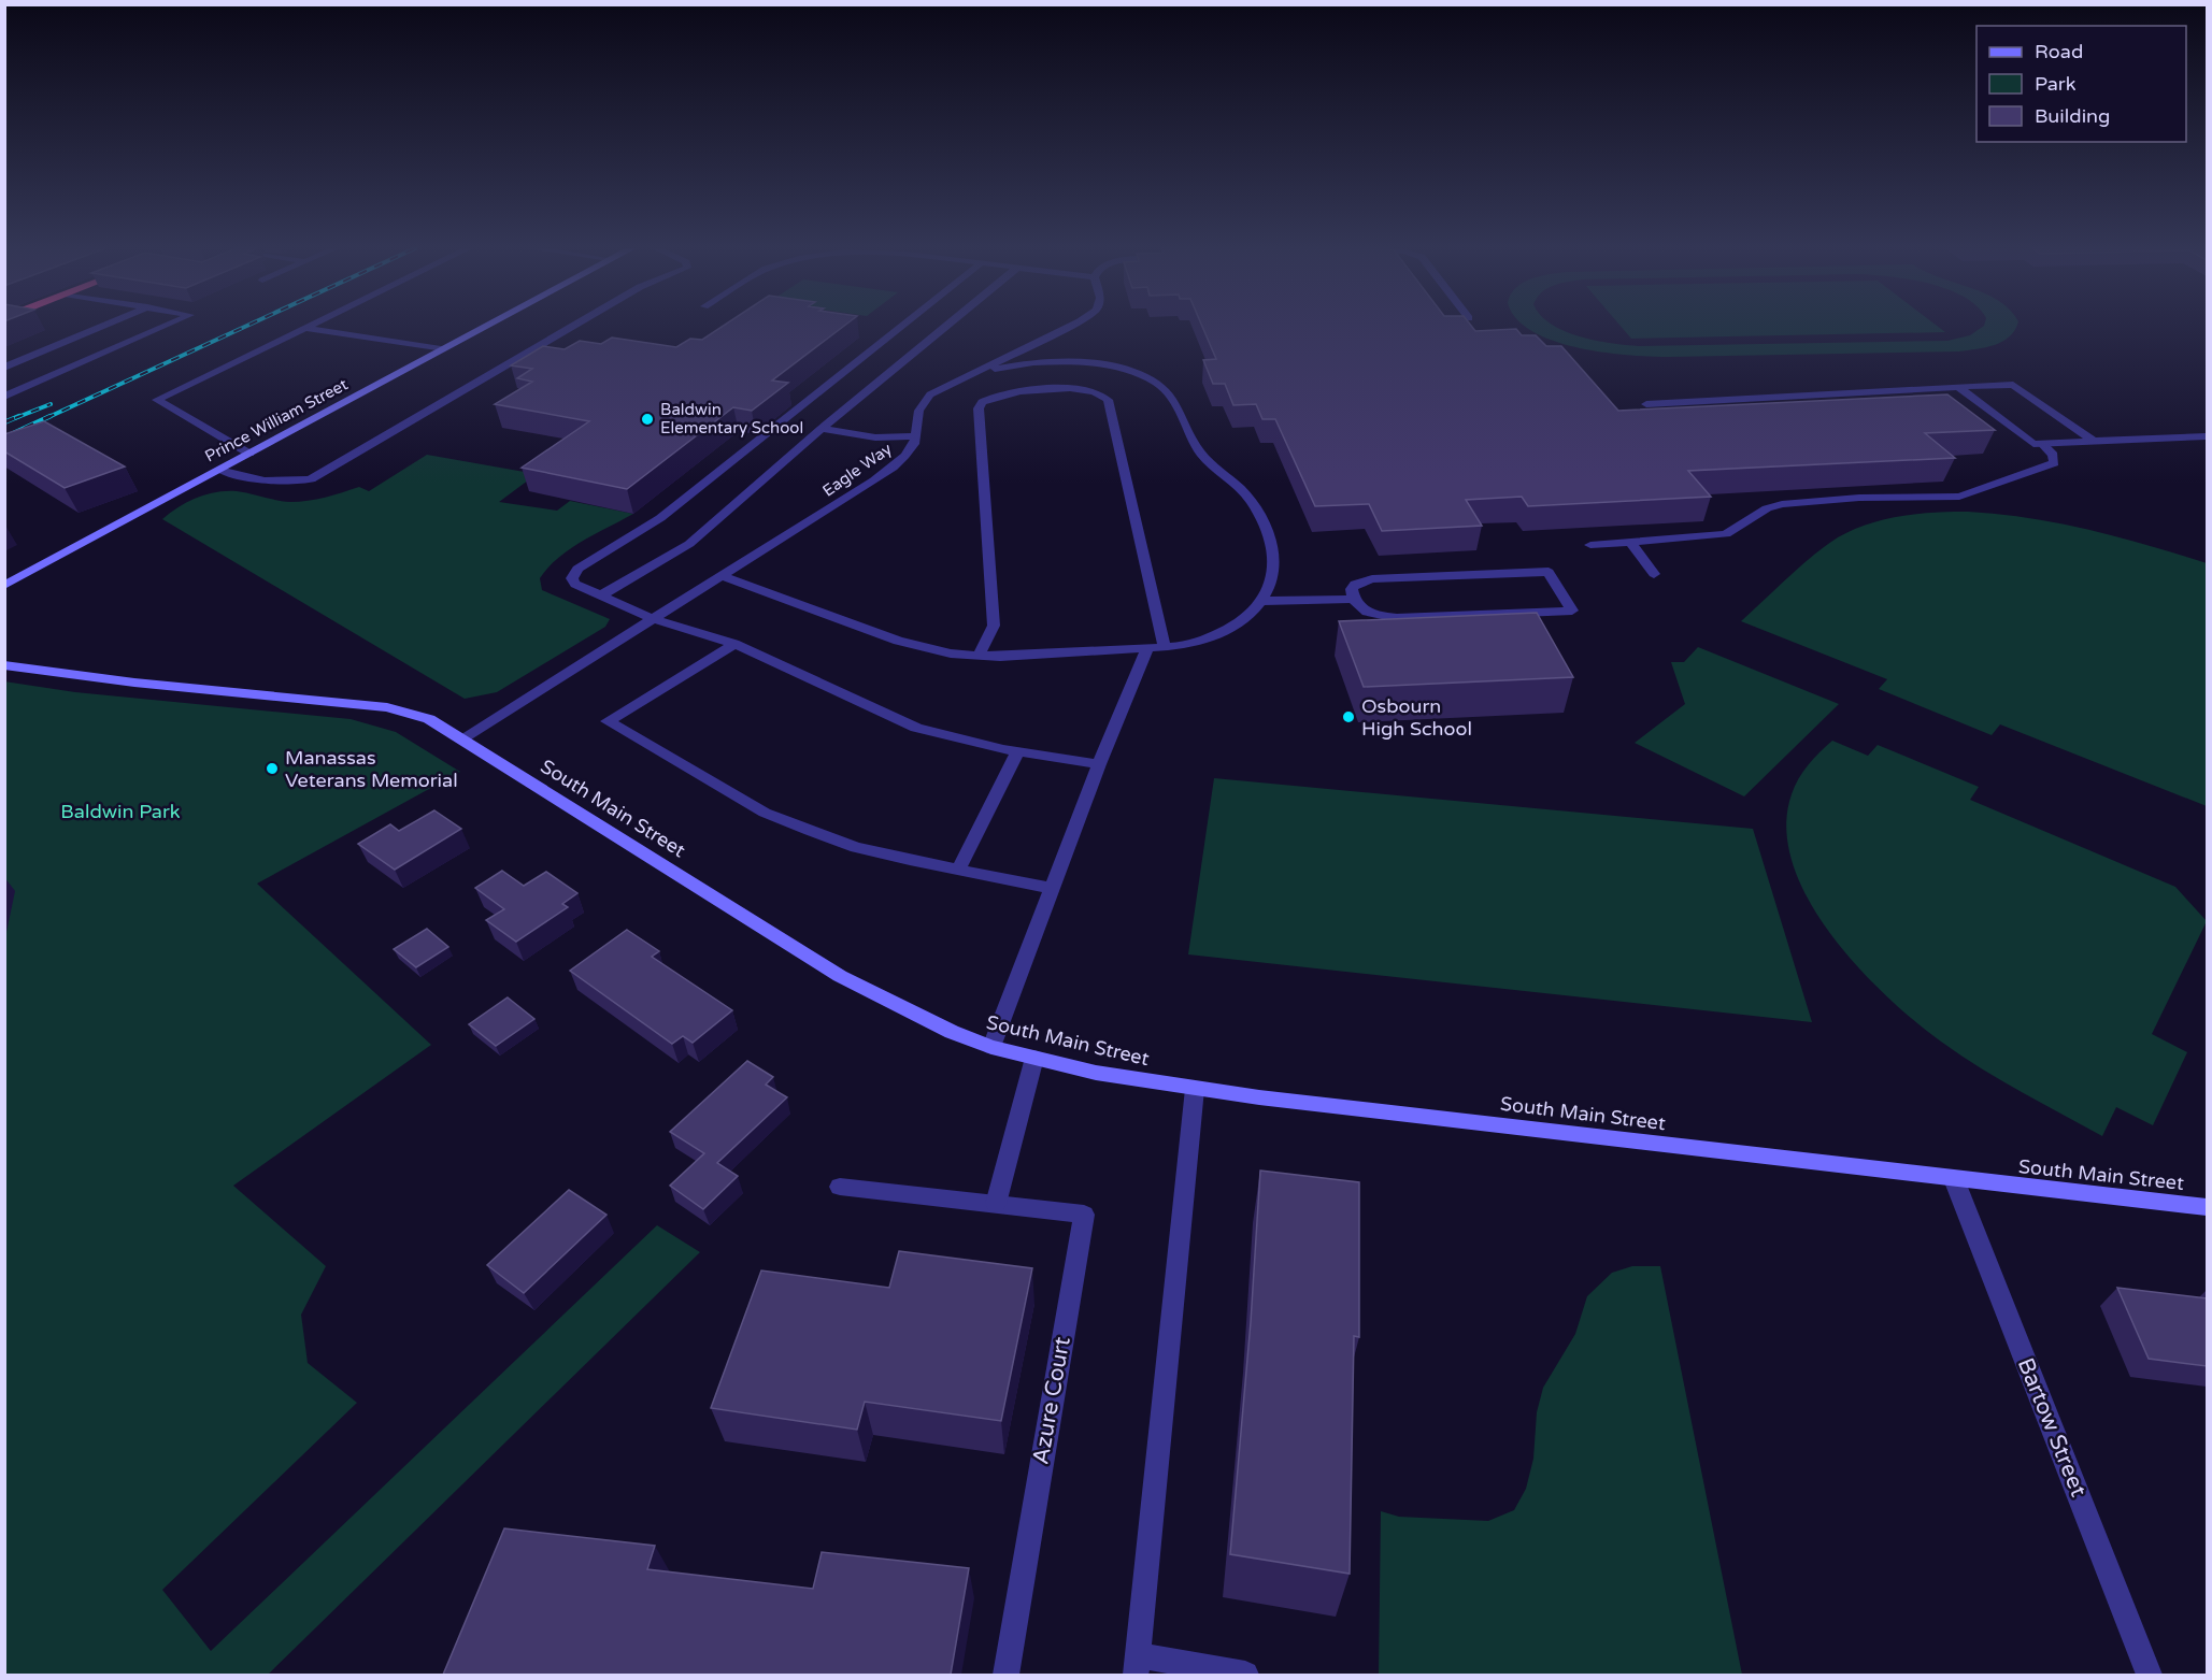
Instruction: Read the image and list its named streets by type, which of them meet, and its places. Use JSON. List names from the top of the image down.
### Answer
{
  "streets": {
    "street": [
      "Prince William Street",
      "Eagle Way",
      "South Main Street",
      "Azure Court",
      "Bartow Street"
    ]
  },
  "crossings": [
    ["Eagle Way", "South Main Street"],
    ["South Main Street", "Bartow Street"]
  ],
  "parks": ["Baldwin Park"],
  "places": ["Baldwin Elementary School", "Osbourn High School", "Manassas Veterans Memorial"],
  "legend": ["Road", "Park", "Building"]
}
